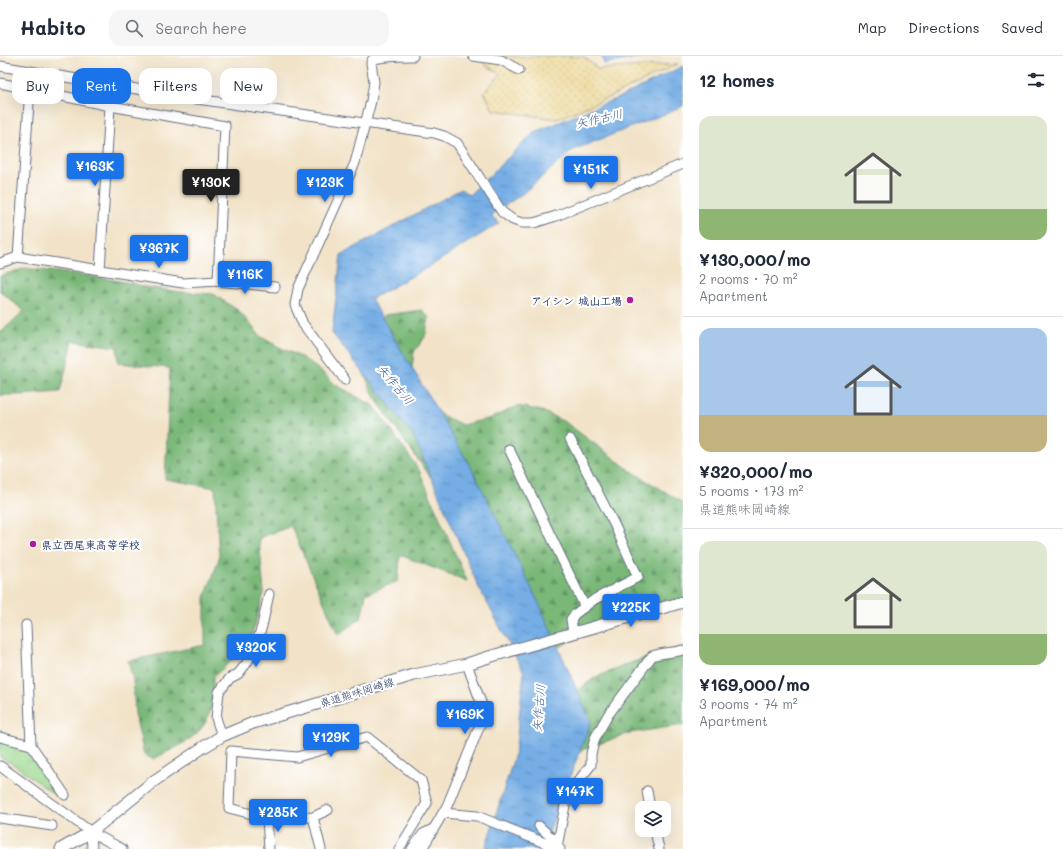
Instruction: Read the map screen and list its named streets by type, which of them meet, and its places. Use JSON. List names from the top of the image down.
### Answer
{
  "streets": {
    "main road": ["県道熊味岡崎線"]
  },
  "water": ["矢作古川"],
  "places": ["アイシン 城山工場", "県立西尾東高等学校"],
  "page": {
    "header": "Habito",
    "search": "Search here",
    "nav": ["Map", "Directions", "Saved"],
    "heading": "12 homes",
    "chip": [
      "Buy",
      "Rent",
      "Filters",
      "New"
    ],
    "list": [
      {
        "name": "¥130,000/mo",
        "note": "2 rooms · 70 m² · Apartment"
      },
      {
        "name": "¥320,000/mo",
        "note": "5 rooms · 173 m² · 県道熊味岡崎線"
      },
      {
        "name": "¥169,000/mo",
        "note": "3 rooms · 74 m² · Apartment"
      }
    ],
    "price": [
      "¥163K",
      "¥151K",
      "¥130K",
      "¥123K",
      "¥367K",
      "¥116K",
      "¥225K",
      "¥320K",
      "¥169K",
      "¥129K",
      "¥147K",
      "¥285K"
    ]
  }
}
